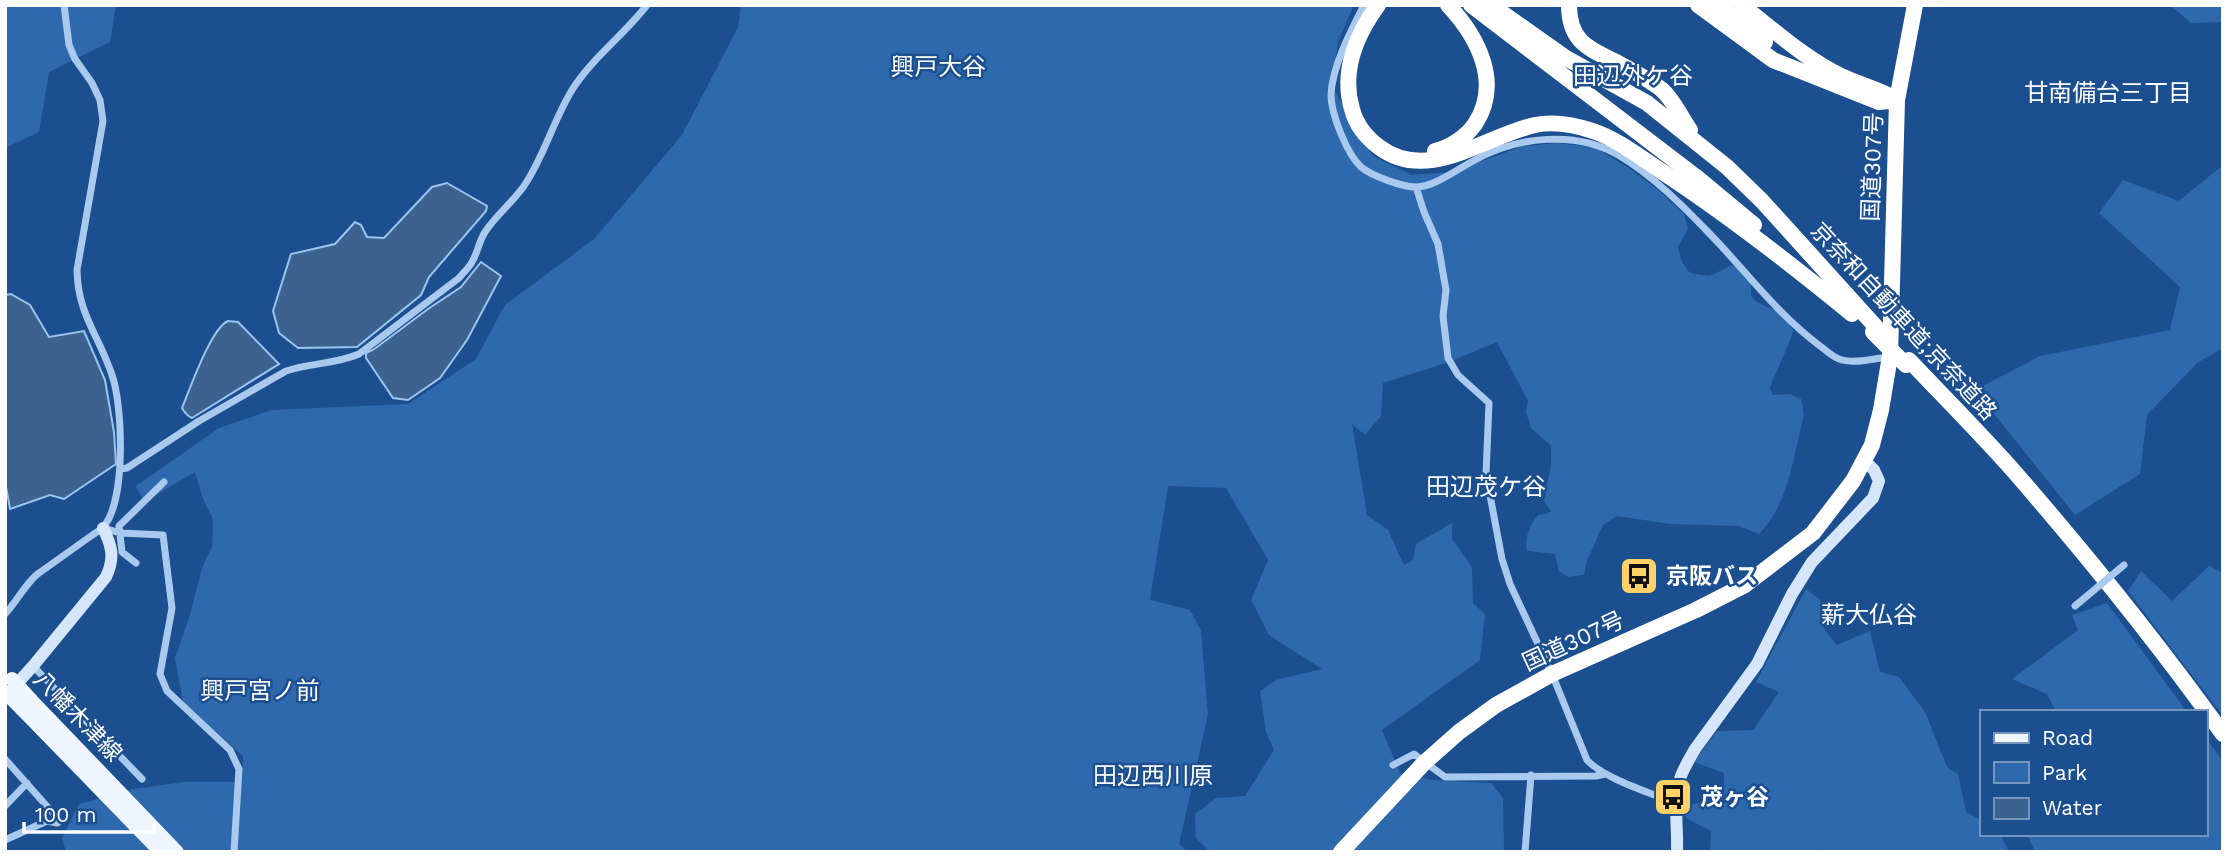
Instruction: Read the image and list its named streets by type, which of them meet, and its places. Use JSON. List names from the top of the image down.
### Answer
{
  "streets": {
    "highway": ["国道307号", "京奈和自動車道;京奈道路"],
    "main road": ["八幡木津線"]
  },
  "districts": [
    "興戸大谷",
    "田辺外ケ谷",
    "甘南備台三丁目",
    "田辺茂ケ谷",
    "薪大仏谷",
    "興戸宮ノ前",
    "田辺西川原"
  ],
  "places": {
    "bus stop": ["京阪バス", "茂ヶ谷"]
  },
  "legend": ["Road", "Park", "Water"],
  "scale_bar": "100 m"
}
